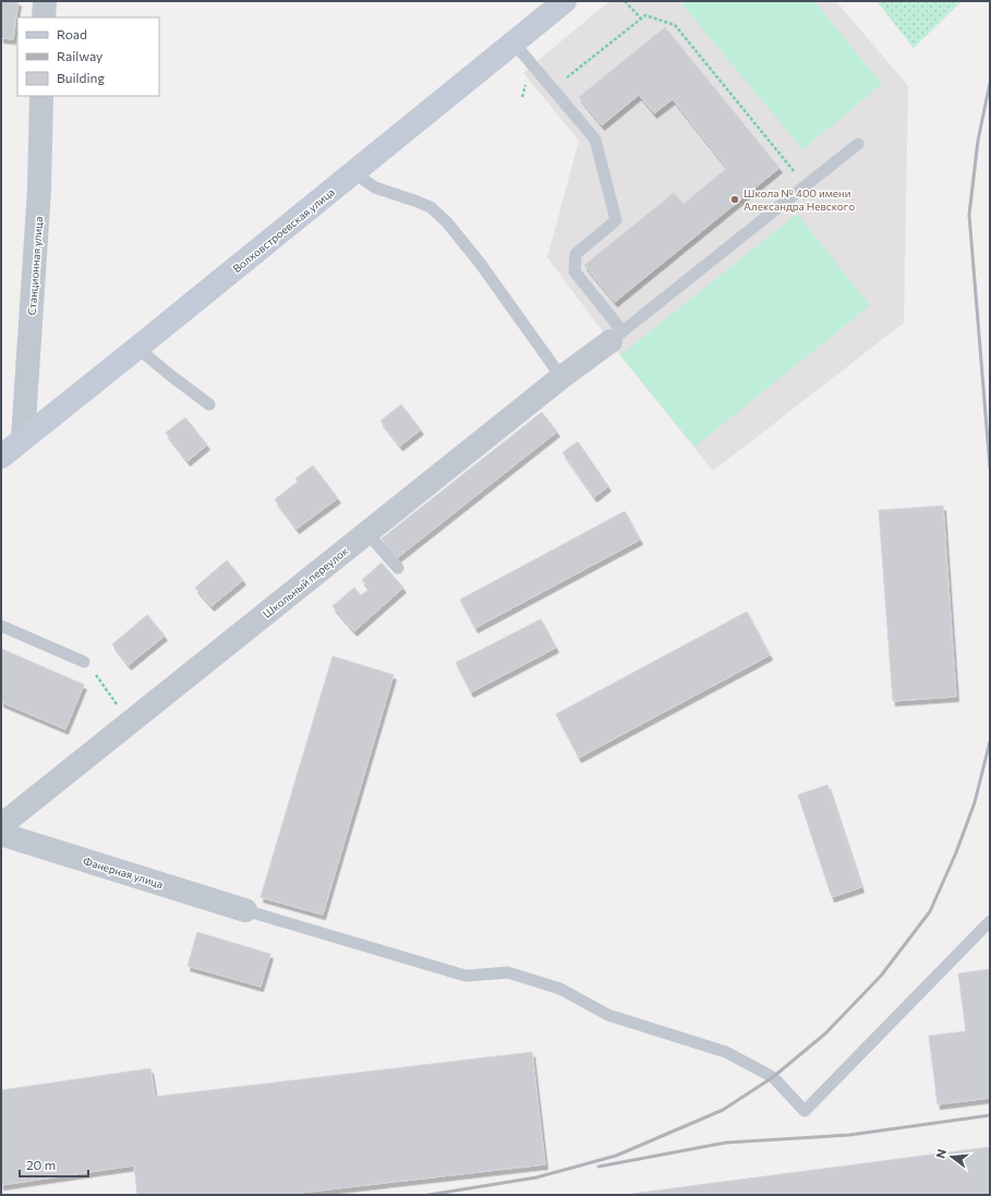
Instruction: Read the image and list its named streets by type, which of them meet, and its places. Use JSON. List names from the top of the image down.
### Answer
{
  "streets": {
    "street": [
      "Волховстроевская улица",
      "Станционная улица",
      "Школьный переулок",
      "Фанерная улица"
    ]
  },
  "crossings": [
    ["Волховстроевская улица", "Станционная улица"]
  ],
  "places": ["Школа № 400 имени Александра Невского"],
  "legend": ["Road", "Railway", "Building"],
  "scale_bar": "20 m",
  "north": "left"
}
